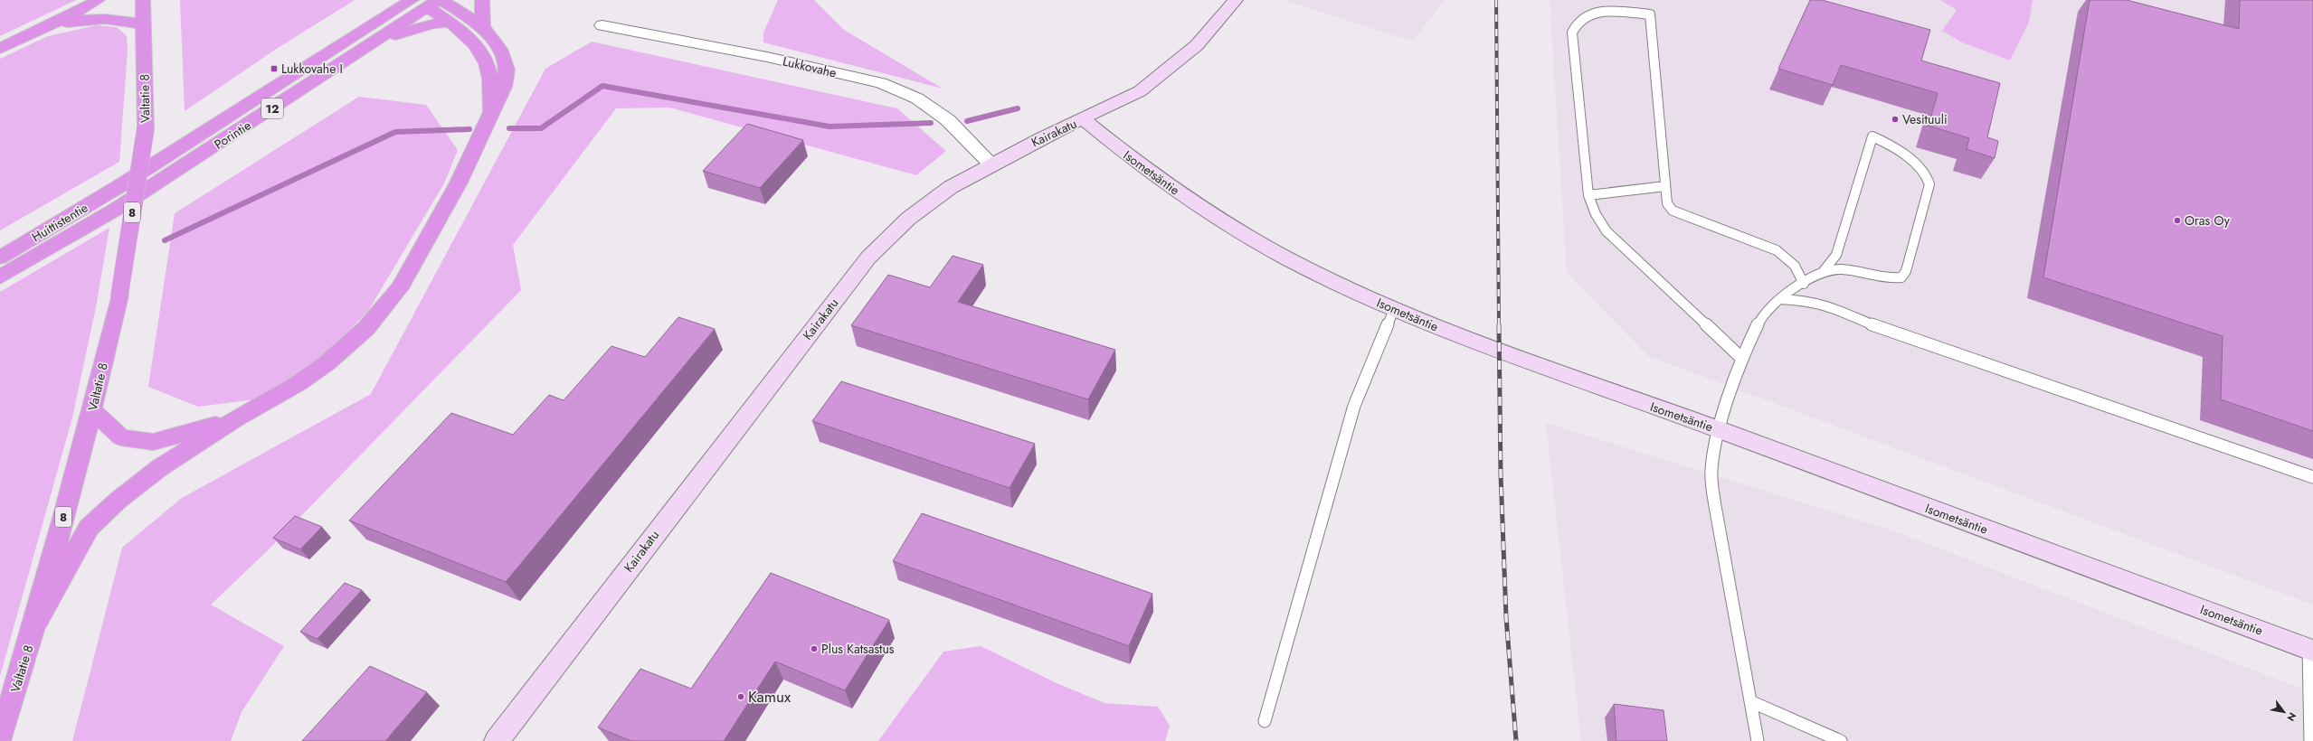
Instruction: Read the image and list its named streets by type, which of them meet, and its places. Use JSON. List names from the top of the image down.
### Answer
{
  "streets": {
    "highway": [
      "Valtatie 8",
      "12",
      "Porintie",
      "8",
      "Huittistentie"
    ],
    "main road": ["Kairakatu", "Isometsäntie"],
    "street": ["Lukkovahe"]
  },
  "crossings": [
    ["Lukkovahe", "Kairakatu"],
    ["Valtatie 8", "8"],
    ["Kairakatu", "Isometsäntie"],
    ["Porintie", "Huittistentie"]
  ],
  "places": {
    "transit": ["Lukkovahe I"],
    "other": [
      "Vesituuli",
      "Oras Oy",
      "Plus Katsastus",
      "Kamux"
    ]
  },
  "north": "bottom right"
}
